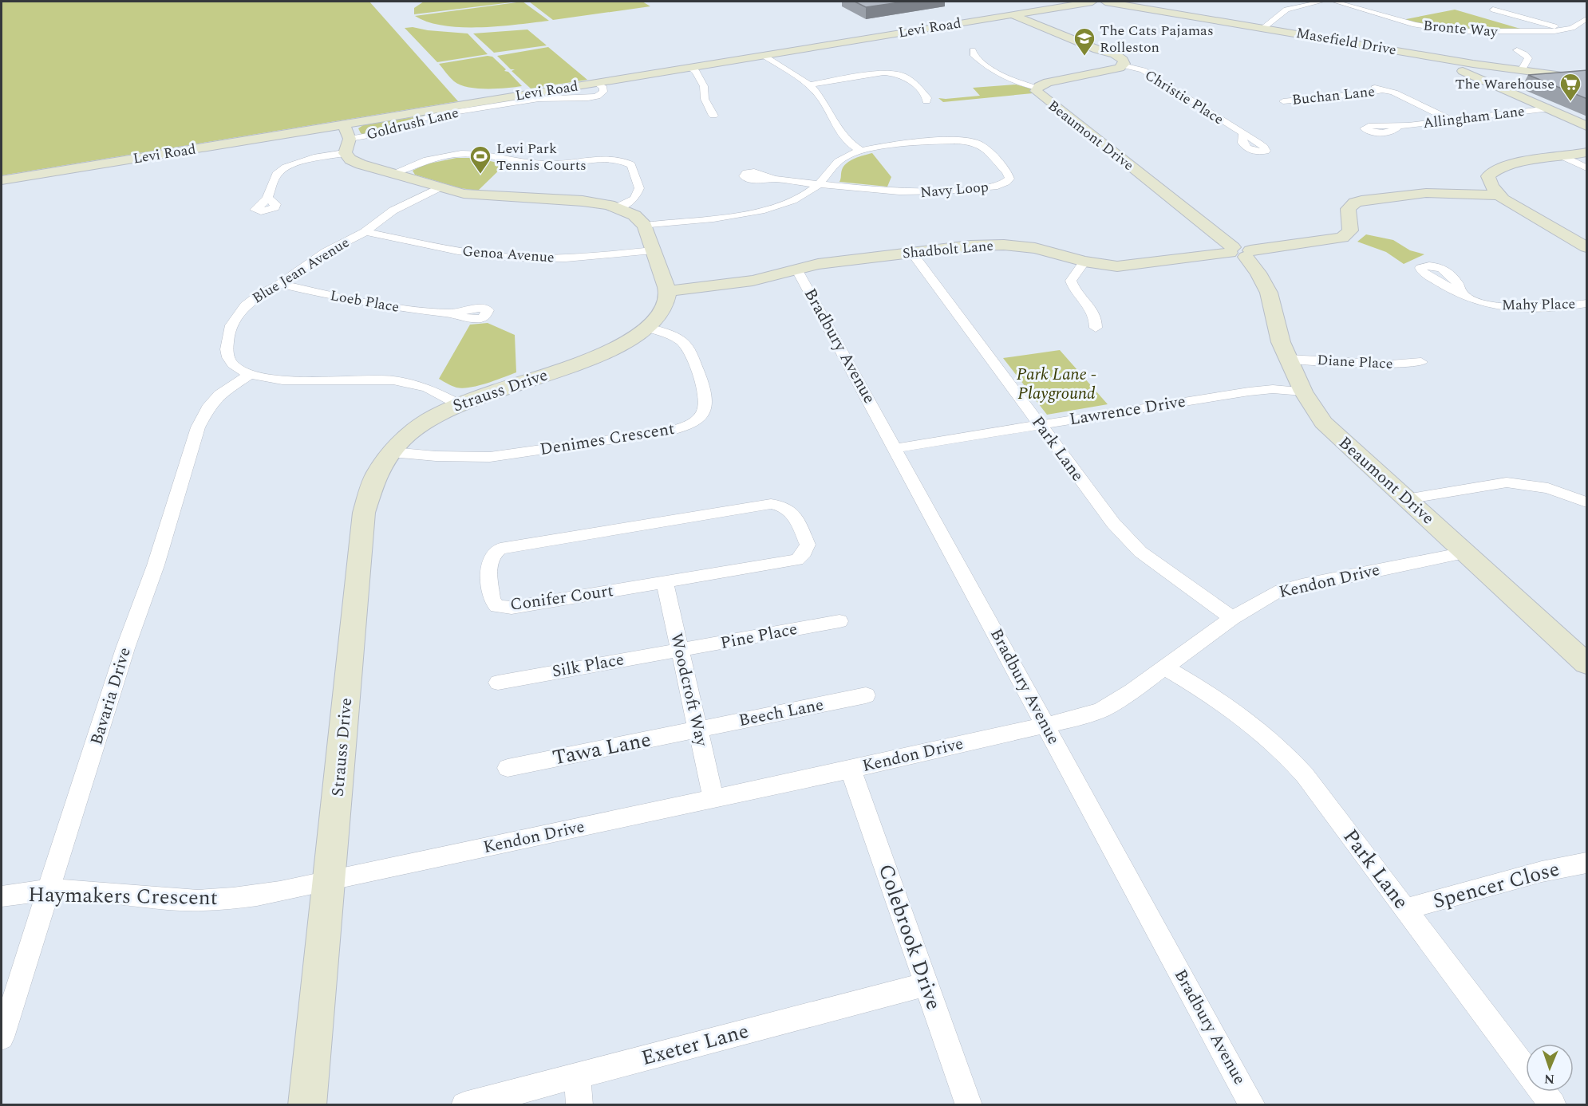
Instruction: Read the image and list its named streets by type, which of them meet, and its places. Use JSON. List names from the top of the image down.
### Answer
{
  "streets": {
    "street": [
      "Levi Road",
      "Bronte Way",
      "Masefield Drive",
      "Buchan Lane",
      "Christie Place",
      "Allingham Lane",
      "Beaumont Drive",
      "Navy Loop",
      "Shadbolt Lane",
      "Genoa Avenue",
      "Blue Jean Avenue",
      "Loeb Place",
      "Mahy Place",
      "Bradbury Avenue",
      "Diane Place",
      "Strauss Drive",
      "Lawrence Drive",
      "Denimes Crescent",
      "Park Lane",
      "Kendon Drive",
      "Conifer Court",
      "Pine Place",
      "Silk Place",
      "Woodcroft Way",
      "Bavaria Drive",
      "Beech Lane",
      "Tawa Lane",
      "Spencer Close",
      "Haymakers Crescent",
      "Colebrook Drive",
      "Exeter Lane"
    ]
  },
  "crossings": [
    ["Buchan Lane", "Allingham Lane"],
    ["Christie Place", "Beaumont Drive"],
    ["Beaumont Drive", "Shadbolt Lane"],
    ["Beaumont Drive", "Diane Place"],
    ["Beaumont Drive", "Lawrence Drive"],
    ["Beaumont Drive", "Kendon Drive"],
    ["Shadbolt Lane", "Bradbury Avenue"],
    ["Shadbolt Lane", "Strauss Drive"],
    ["Shadbolt Lane", "Park Lane"],
    ["Genoa Avenue", "Blue Jean Avenue"],
    ["Blue Jean Avenue", "Loeb Place"],
    ["Blue Jean Avenue", "Strauss Drive"],
    ["Blue Jean Avenue", "Bavaria Drive"],
    ["Bradbury Avenue", "Lawrence Drive"],
    ["Bradbury Avenue", "Kendon Drive"],
    ["Strauss Drive", "Denimes Crescent"],
    ["Strauss Drive", "Kendon Drive"],
    ["Strauss Drive", "Haymakers Crescent"],
    ["Lawrence Drive", "Park Lane"],
    ["Park Lane", "Kendon Drive"],
    ["Park Lane", "Spencer Close"],
    ["Kendon Drive", "Woodcroft Way"],
    ["Kendon Drive", "Haymakers Crescent"],
    ["Kendon Drive", "Colebrook Drive"],
    ["Conifer Court", "Woodcroft Way"],
    ["Pine Place", "Silk Place"],
    ["Pine Place", "Woodcroft Way"],
    ["Silk Place", "Woodcroft Way"],
    ["Woodcroft Way", "Beech Lane"],
    ["Woodcroft Way", "Tawa Lane"],
    ["Bavaria Drive", "Haymakers Crescent"],
    ["Beech Lane", "Tawa Lane"],
    ["Colebrook Drive", "Exeter Lane"]
  ],
  "parks": ["Park Lane - Playground"],
  "places": {
    "school or university": ["The Cats Pajamas Rolleston"],
    "supermarket": ["The Warehouse"],
    "sports": ["Levi Park Tennis Courts"]
  },
  "north": "bottom"
}
